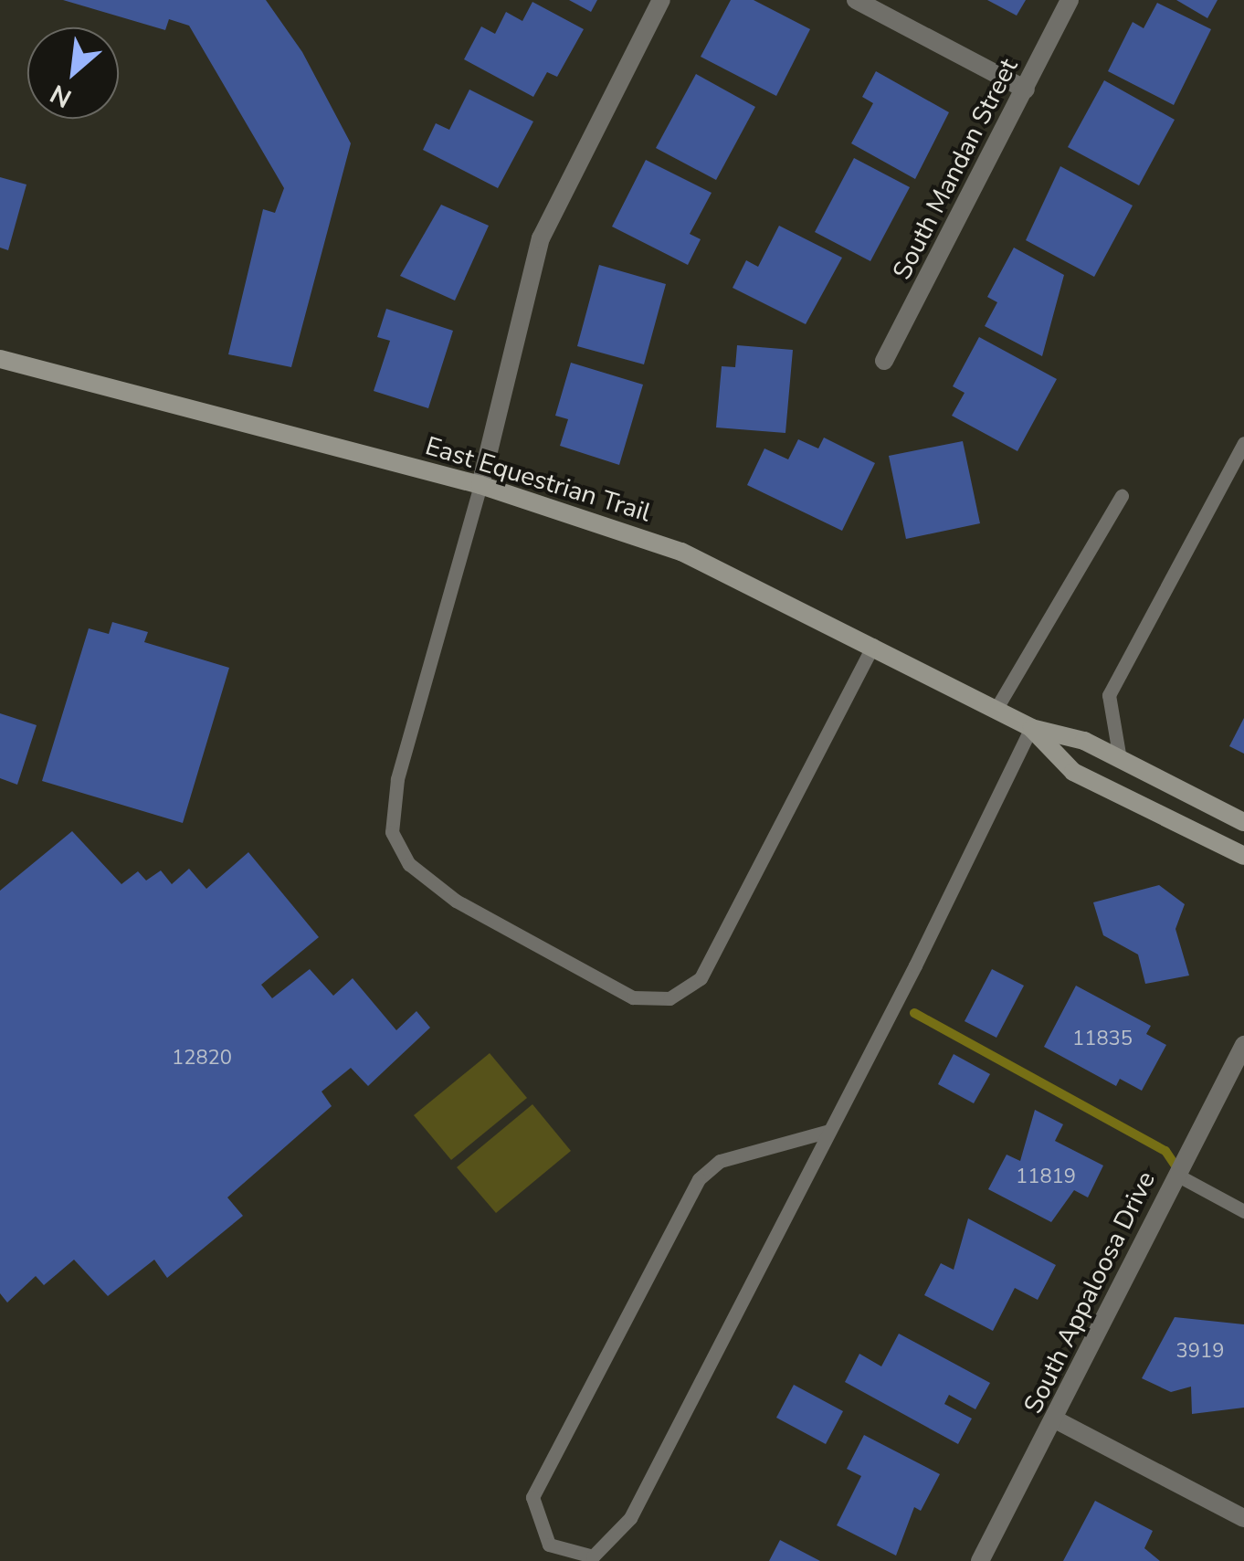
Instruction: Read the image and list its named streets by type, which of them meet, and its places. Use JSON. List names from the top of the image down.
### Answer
{
  "streets": {
    "street": ["South Mandan Street", "East Equestrian Trail", "South Appaloosa Drive"]
  },
  "house_numbers": [
    "11835",
    "12820",
    "11819",
    "3919"
  ],
  "north": "bottom left"
}
